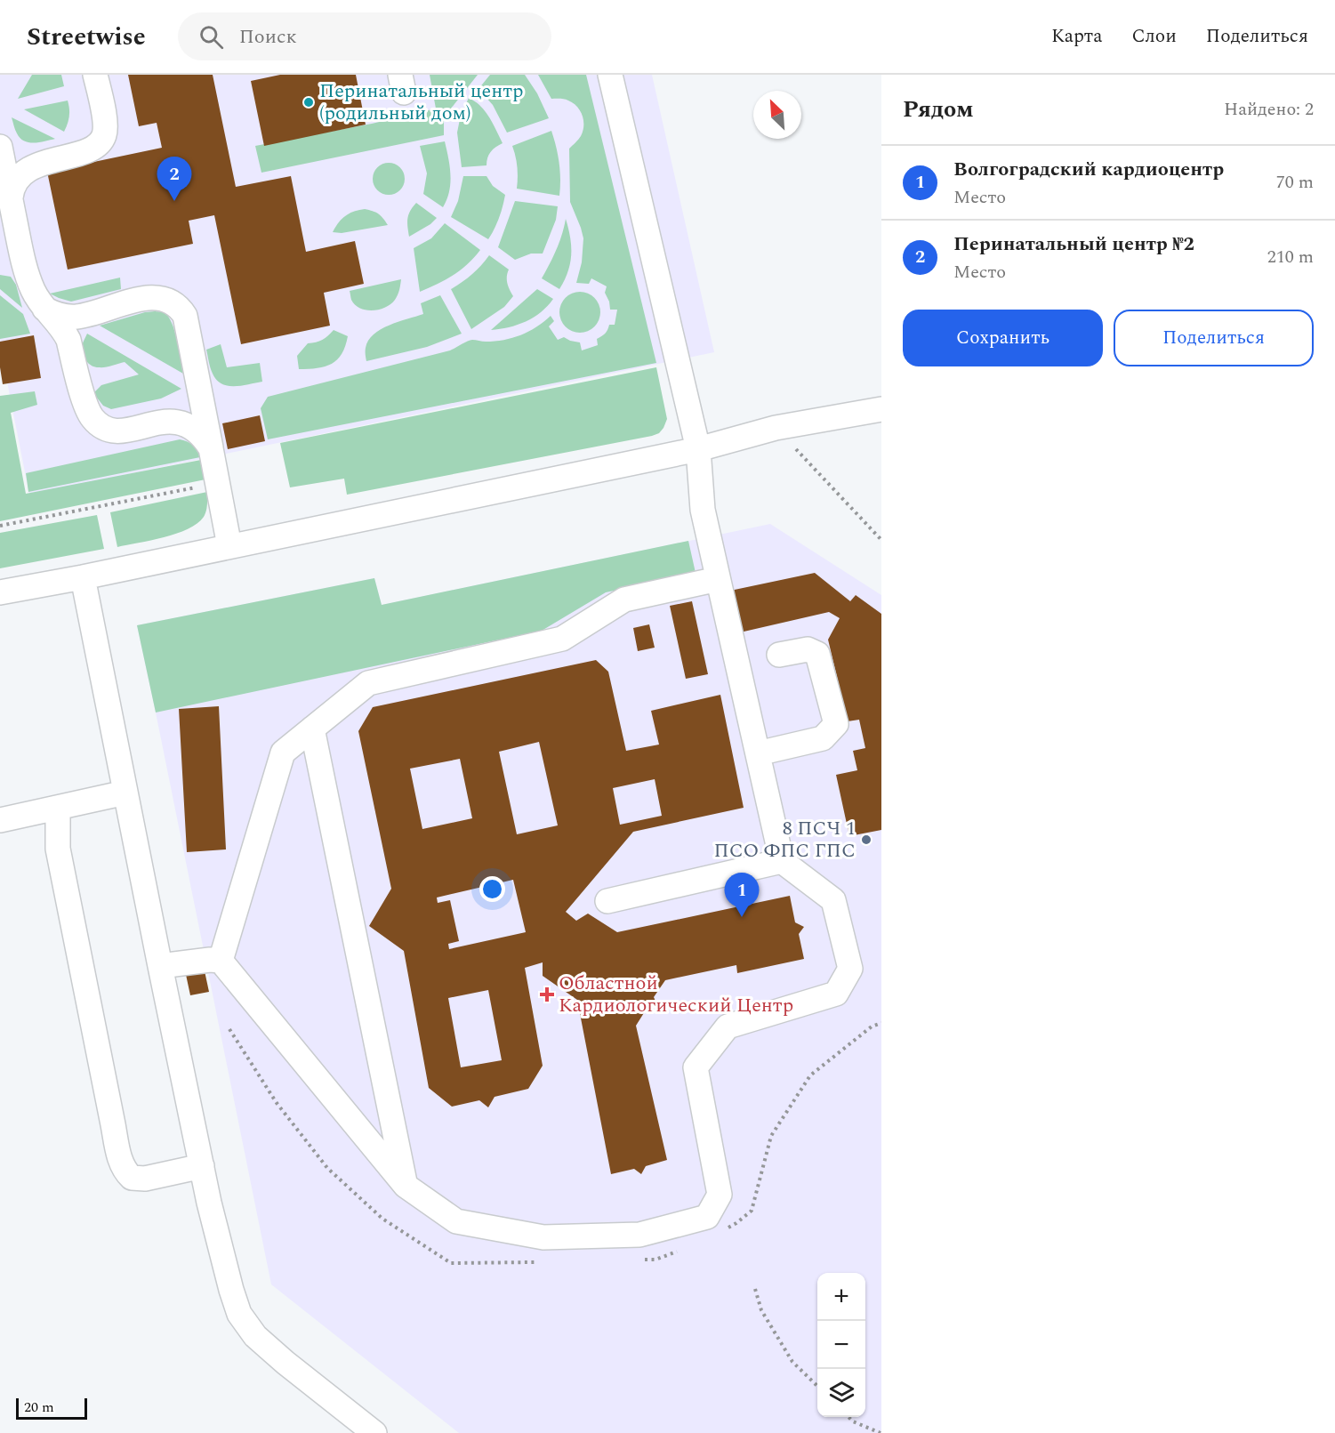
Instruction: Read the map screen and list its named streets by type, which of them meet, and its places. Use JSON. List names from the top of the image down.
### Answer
{
  "places": {
    "other": ["Перинатальный центр (родильный дом)", "8 ПСЧ 1 ПСО ФПС ГПС"],
    "health": ["Областной Кардиологический Центр"]
  },
  "scale_bar": "20 m",
  "north": "top left",
  "page": {
    "header": "Streetwise",
    "search": "Поиск",
    "nav": ["Карта", "Слои", "Поделиться"],
    "heading": ["Рядом", "Найдено: 2"],
    "list": [
      {
        "mark": "1",
        "name": "Волгоградский кардиоцентр",
        "note": "Место",
        "value": "70 m"
      },
      {
        "mark": "2",
        "name": "Перинатальный центр №2",
        "note": "Место",
        "value": "210 m"
      }
    ],
    "pins": ["2", "1"],
    "buttons": ["Сохранить", "Поделиться"],
    "map_buttons": ["+", "−"],
    "scale": "20 m"
  }
}
